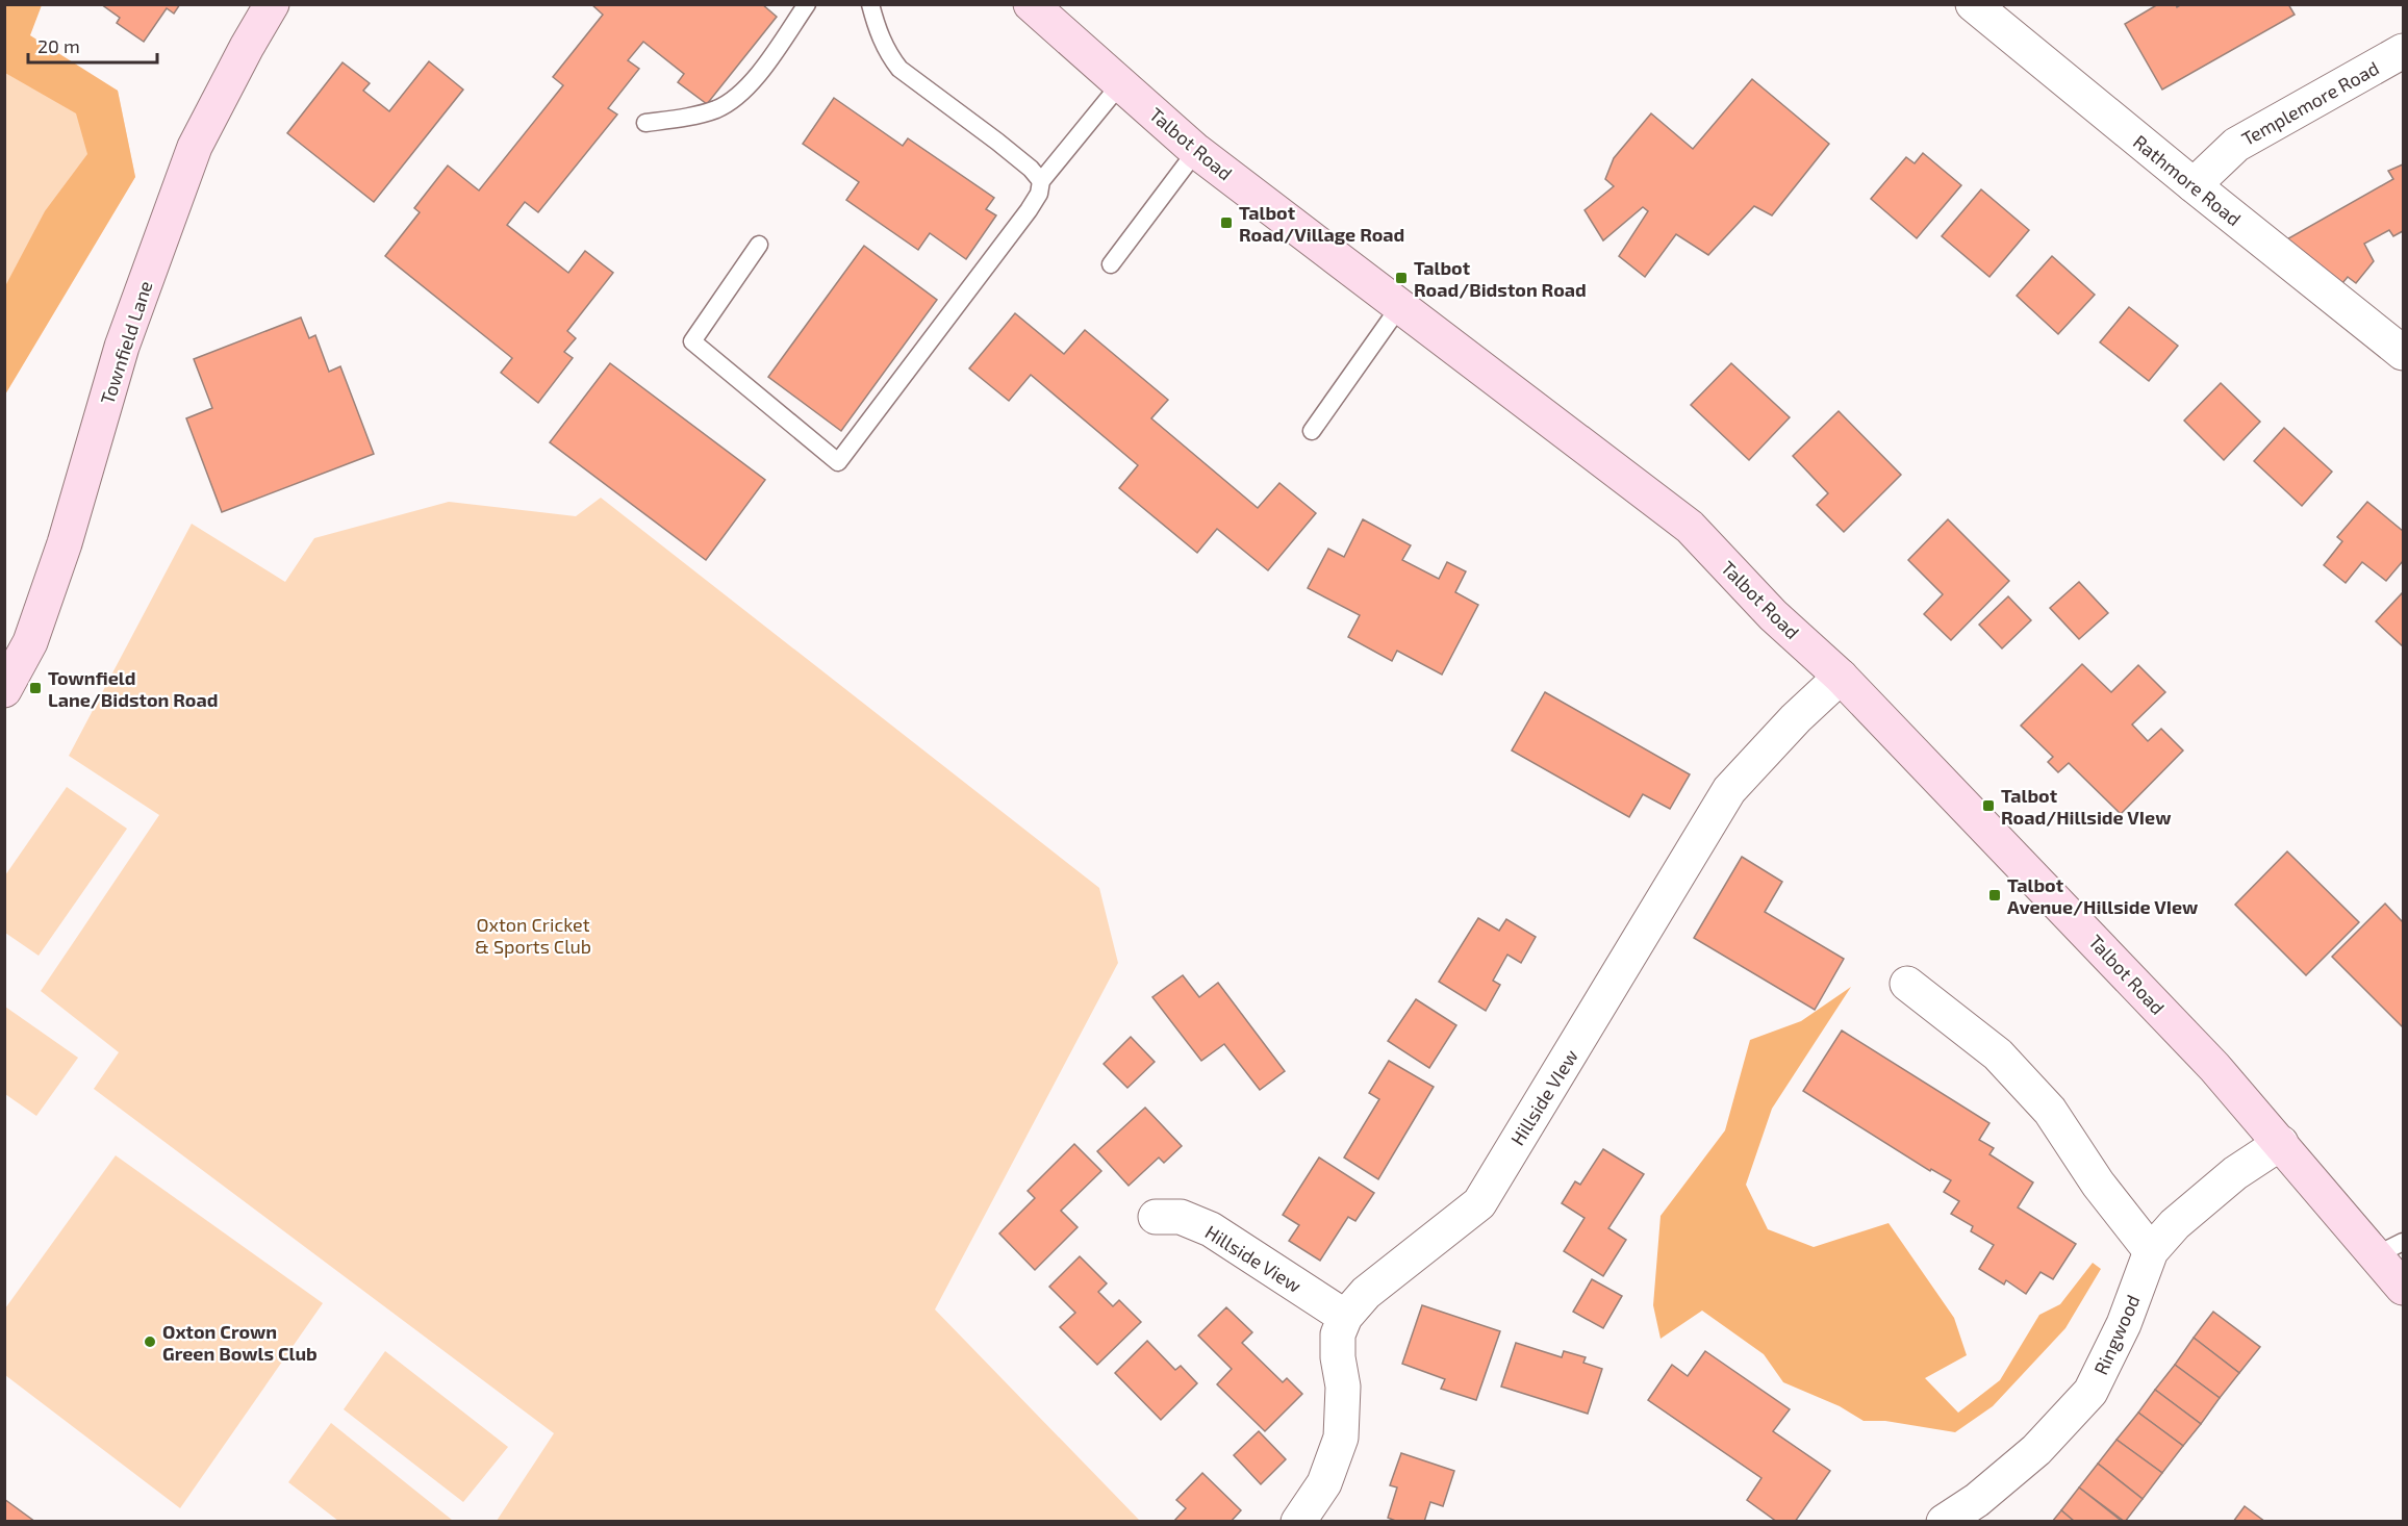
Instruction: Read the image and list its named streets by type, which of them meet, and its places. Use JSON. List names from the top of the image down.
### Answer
{
  "streets": {
    "main road": ["Talbot Road", "Townfield Lane"],
    "street": [
      "Templemore Road",
      "Rathmore Road",
      "Hillside VIew",
      "Hillside View",
      "Ringwood"
    ]
  },
  "crossings": [
    ["Templemore Road", "Rathmore Road"],
    ["Talbot Road", "Hillside VIew"],
    ["Talbot Road", "Ringwood"],
    ["Hillside VIew", "Hillside View"]
  ],
  "parks": ["Oxton Cricket & Sports Club"],
  "places": {
    "transit": [
      "Talbot Road/Village Road",
      "Talbot Road/Bidston Road",
      "Townfield Lane/Bidston Road",
      "Talbot Road/Hillside VIew",
      "Talbot Avenue/Hillside VIew"
    ],
    "other": ["Oxton Crown Green Bowls Club"]
  },
  "scale_bar": "20 m"
}
